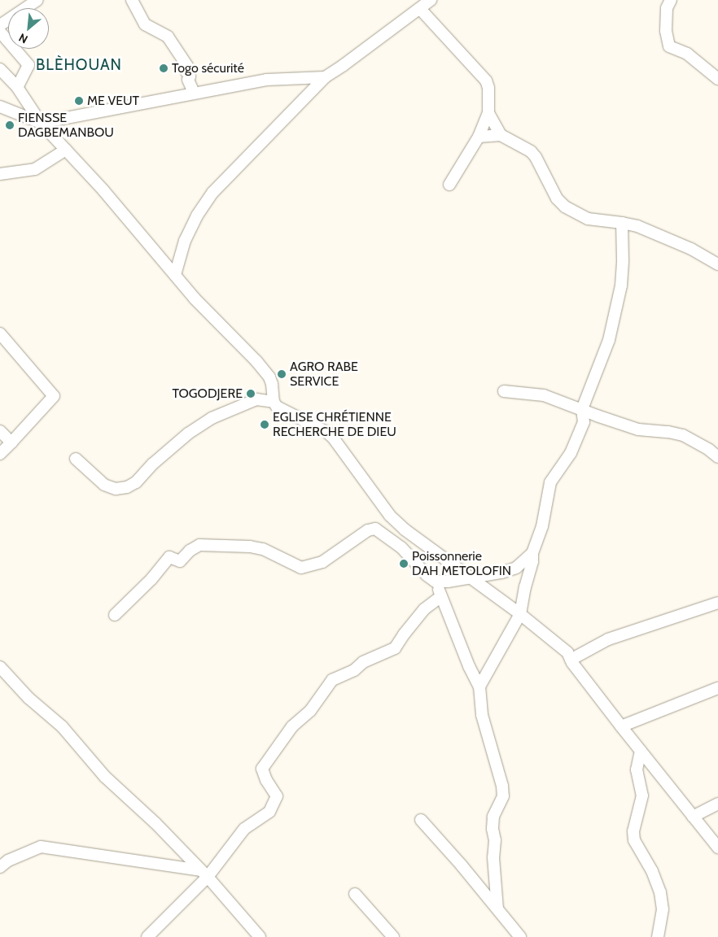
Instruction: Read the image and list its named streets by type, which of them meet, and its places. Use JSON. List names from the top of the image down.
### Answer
{
  "districts": ["BLÈHOUAN"],
  "places": [
    "Togo sécurité",
    "ME VEUT",
    "FIENSSE DAGBEMANBOU",
    "AGRO RABE SERVICE",
    "TOGODJERE",
    "EGLISE CHRÉTIENNE RECHERCHE DE DIEU",
    "Poissonnerie DAH METOLOFIN"
  ],
  "north": "bottom left"
}
